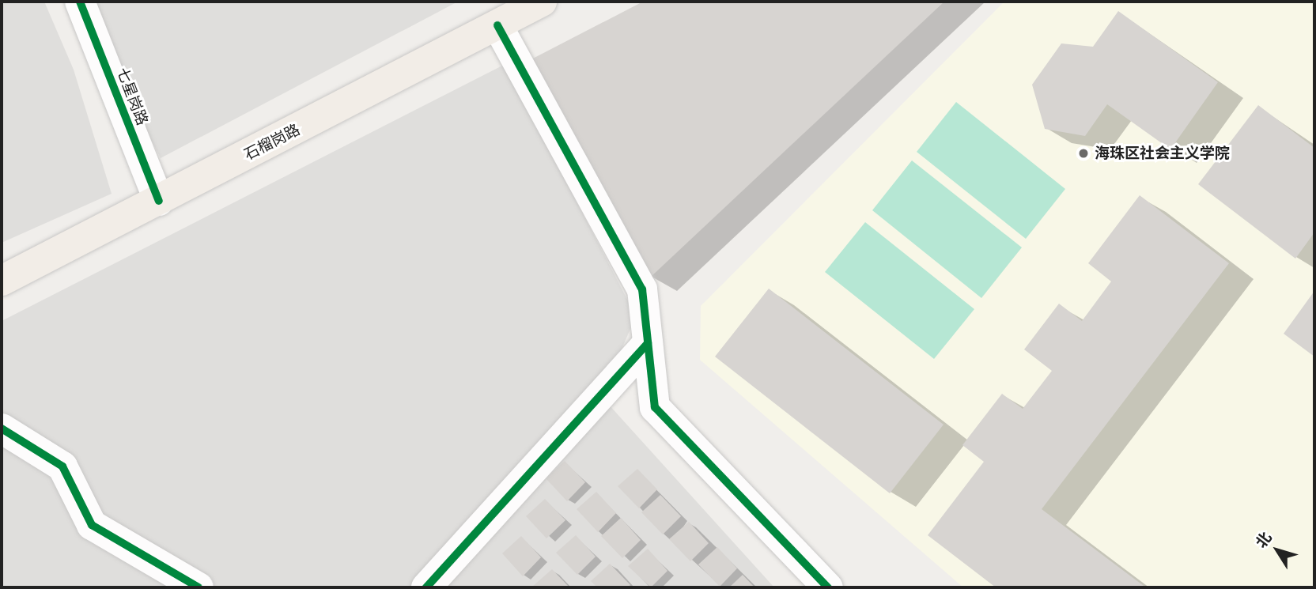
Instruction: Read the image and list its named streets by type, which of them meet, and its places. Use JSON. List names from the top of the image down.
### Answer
{
  "streets": {
    "main road": ["石榴岗路"],
    "street": ["七星岗路"]
  },
  "crossings": [
    ["七星岗路", "石榴岗路"]
  ],
  "places": ["海珠区社会主义学院"],
  "north": "top left"
}
